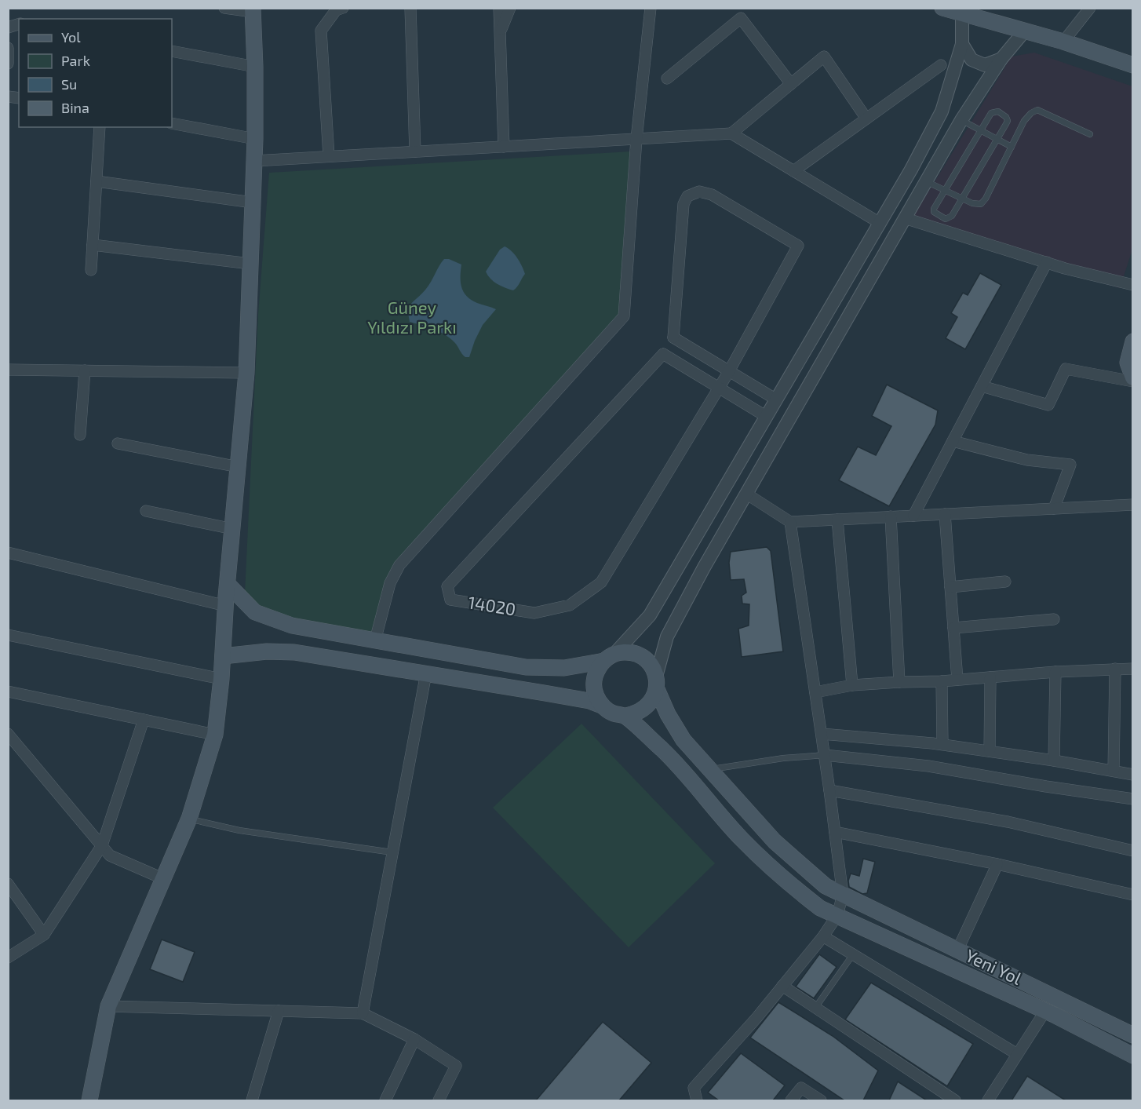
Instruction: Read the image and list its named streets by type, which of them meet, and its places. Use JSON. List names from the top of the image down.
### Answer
{
  "streets": {
    "main road": ["Yeni Yol"],
    "street": ["14020"]
  },
  "parks": ["Güney Yıldızı Parkı"],
  "legend": [
    "Yol",
    "Park",
    "Su",
    "Bina"
  ]
}
